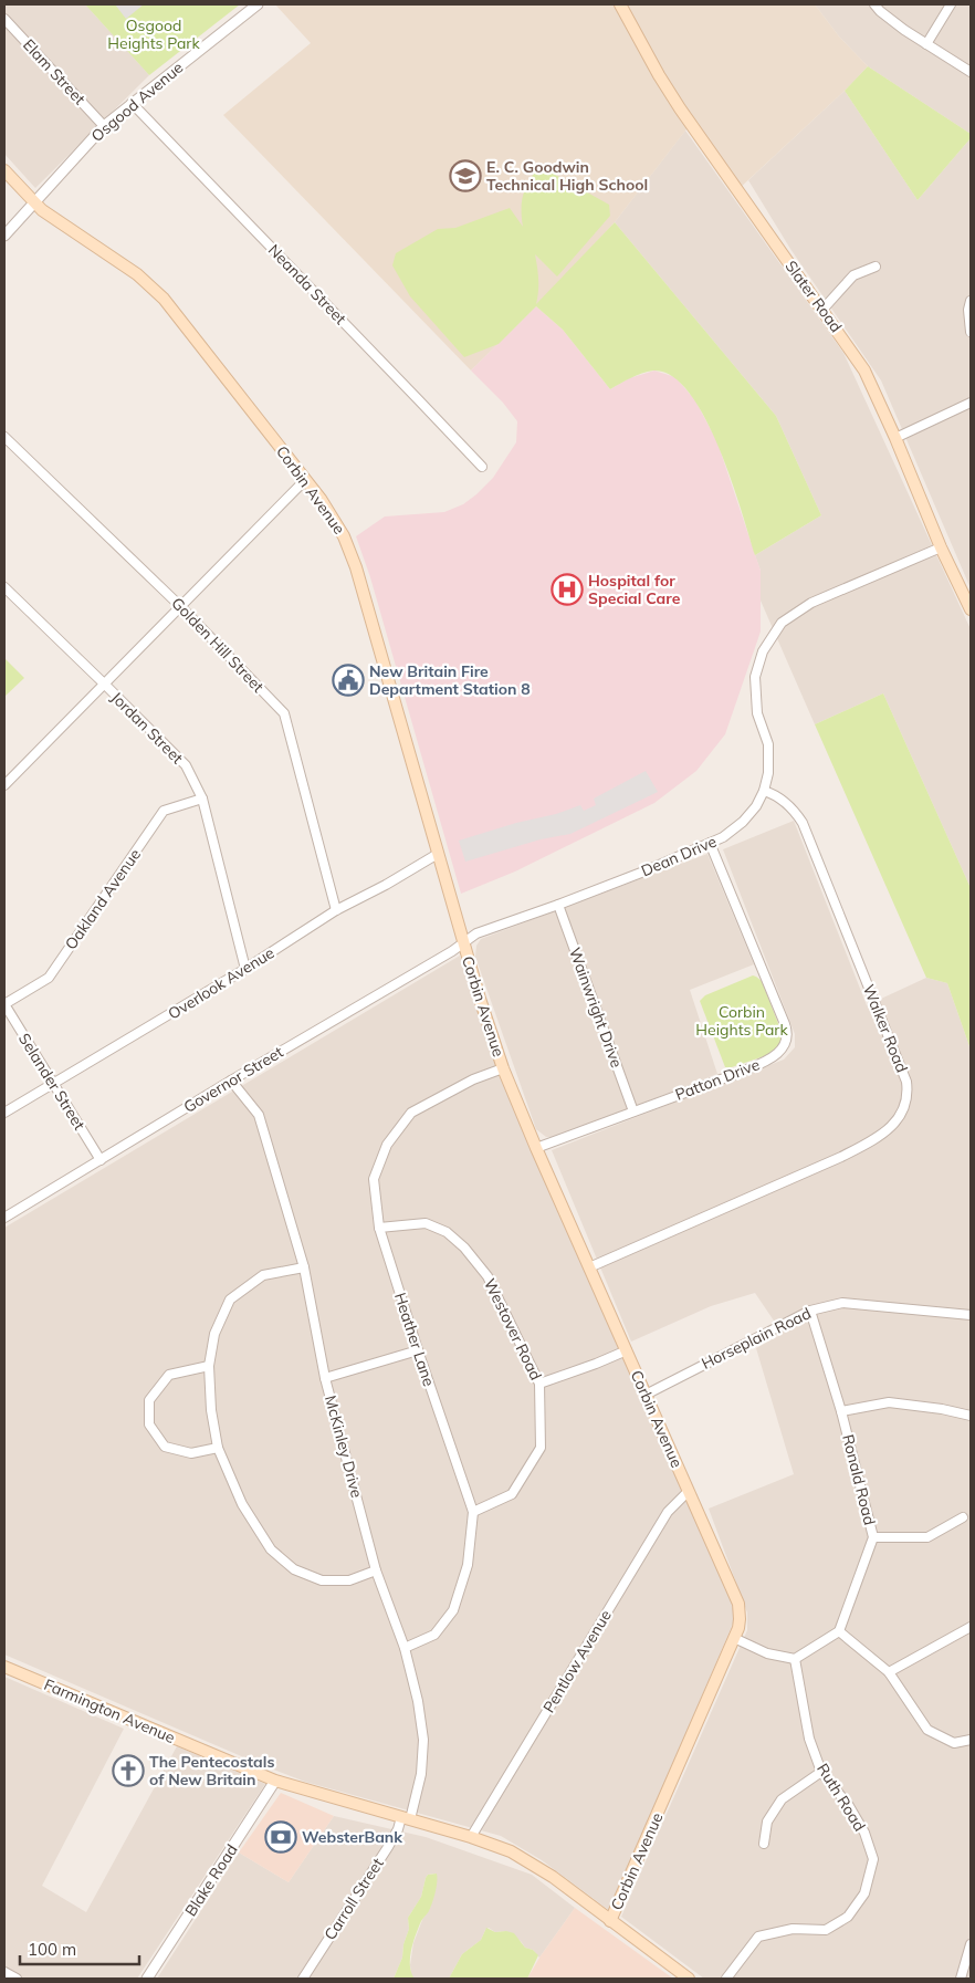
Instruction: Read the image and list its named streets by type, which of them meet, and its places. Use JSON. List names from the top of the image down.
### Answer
{
  "streets": {
    "main road": ["Slater Road", "Corbin Avenue", "Farmington Avenue"],
    "street": [
      "Elam Street",
      "Osgood Avenue",
      "Neanda Street",
      "Golden Hill Street",
      "Jordan Street",
      "Dean Drive",
      "Oakland Avenue",
      "Overlook Avenue",
      "Wainwright Drive",
      "Walker Road",
      "Governor Street",
      "Patton Drive",
      "Selander Street",
      "Westover Road",
      "Horseplain Road",
      "Heather Lane",
      "McKinley Drive",
      "Ronald Road",
      "Pentlow Avenue",
      "Ruth Road",
      "Blake Road",
      "Carroll Street"
    ]
  },
  "crossings": [
    ["Elam Street", "Osgood Avenue"],
    ["Osgood Avenue", "Neanda Street"],
    ["Osgood Avenue", "Corbin Avenue"],
    ["Slater Road", "Dean Drive"],
    ["Corbin Avenue", "Dean Drive"],
    ["Corbin Avenue", "Overlook Avenue"],
    ["Corbin Avenue", "Walker Road"],
    ["Corbin Avenue", "Governor Street"],
    ["Corbin Avenue", "Patton Drive"],
    ["Corbin Avenue", "Horseplain Road"],
    ["Corbin Avenue", "Heather Lane"],
    ["Corbin Avenue", "Pentlow Avenue"],
    ["Corbin Avenue", "Farmington Avenue"],
    ["Golden Hill Street", "Overlook Avenue"],
    ["Jordan Street", "Oakland Avenue"],
    ["Jordan Street", "Overlook Avenue"],
    ["Dean Drive", "Wainwright Drive"],
    ["Dean Drive", "Walker Road"],
    ["Dean Drive", "Governor Street"],
    ["Dean Drive", "Patton Drive"],
    ["Oakland Avenue", "Selander Street"],
    ["Overlook Avenue", "Selander Street"],
    ["Wainwright Drive", "Patton Drive"],
    ["Governor Street", "Selander Street"],
    ["Governor Street", "McKinley Drive"],
    ["Westover Road", "Heather Lane"],
    ["Horseplain Road", "Ronald Road"],
    ["Heather Lane", "McKinley Drive"],
    ["McKinley Drive", "Farmington Avenue"],
    ["McKinley Drive", "Carroll Street"],
    ["Pentlow Avenue", "Farmington Avenue"],
    ["Farmington Avenue", "Blake Road"],
    ["Farmington Avenue", "Carroll Street"]
  ],
  "parks": ["Osgood Heights Park", "Corbin Heights Park"],
  "places": {
    "school or university": ["E. C. Goodwin Technical High School"],
    "hospital": ["Hospital for Special Care"],
    "public building": ["New Britain Fire Department Station 8"],
    "church": ["The Pentecostals of New Britain"],
    "bank": ["WebsterBank"]
  },
  "scale_bar": "100 m"
}
